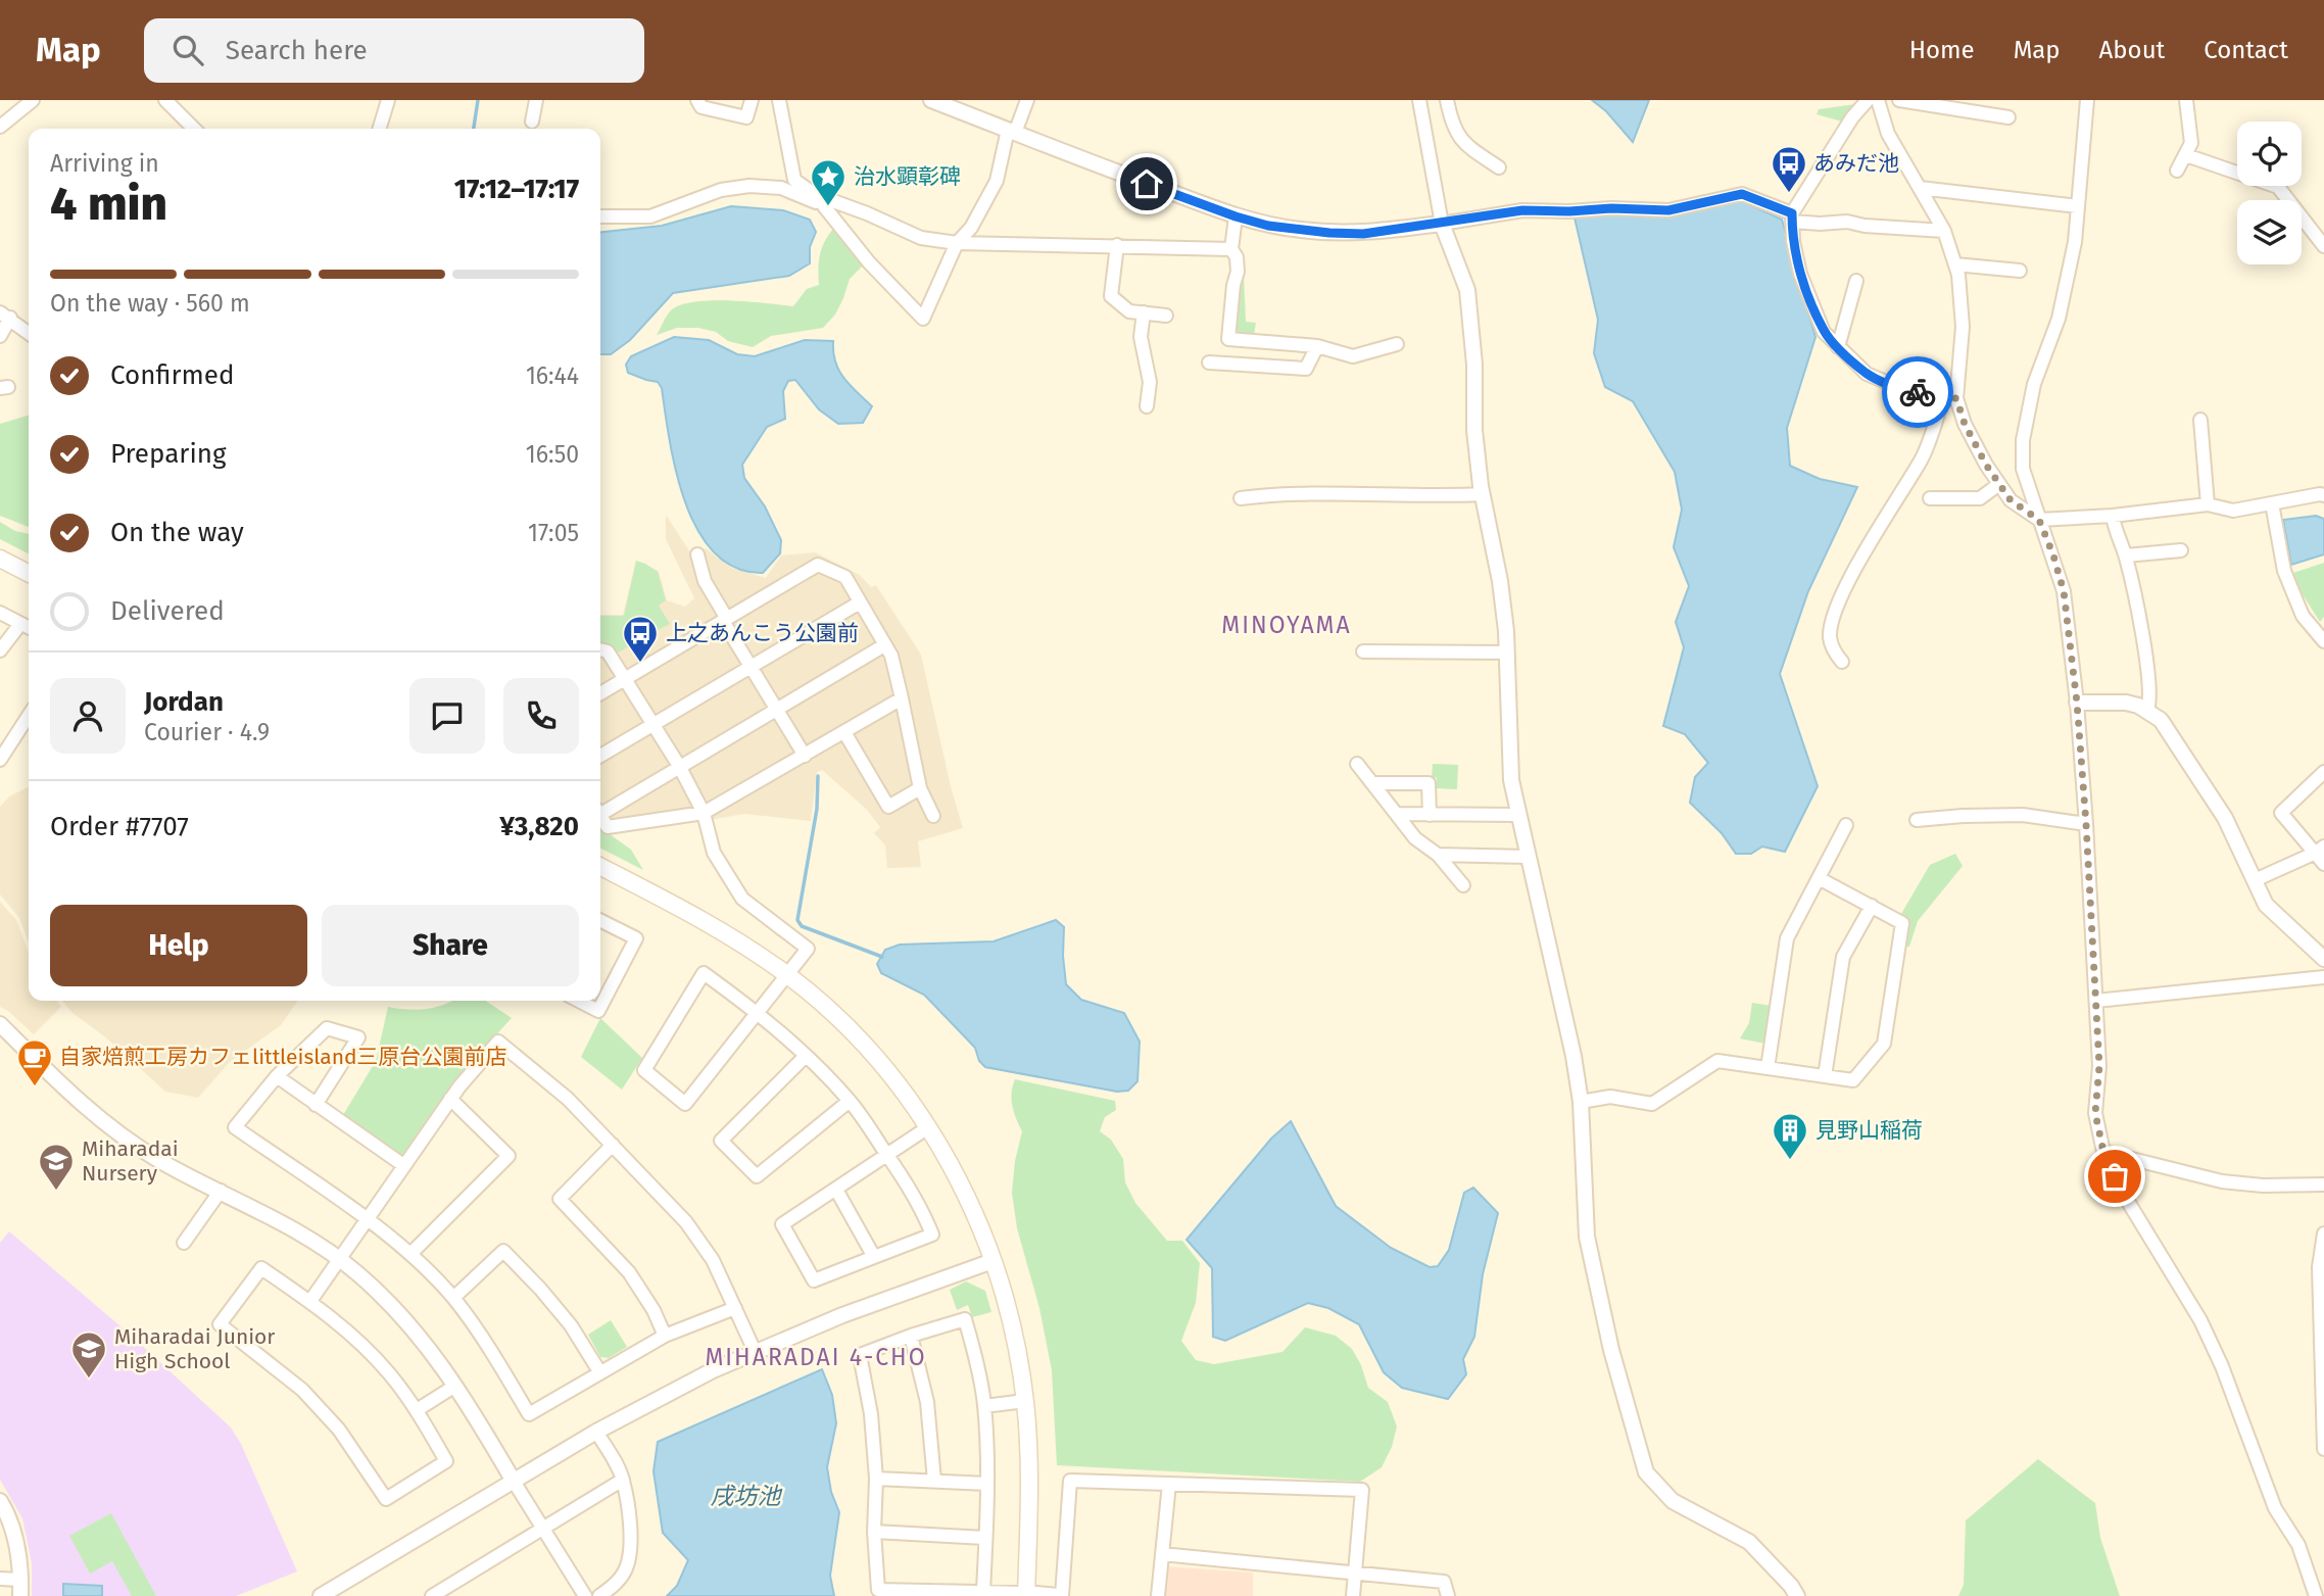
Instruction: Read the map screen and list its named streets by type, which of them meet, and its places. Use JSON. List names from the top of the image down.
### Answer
{
  "districts": ["MINOYAMA", "MIHARADAI 4-CHO"],
  "water": ["戌坊池"],
  "places": {
    "bus stop": ["あみだ池", "上之あんこう公園前"],
    "place": ["治水顕彰碑"],
    "cafe": ["自家焙煎工房カフェlittleisland三原台公園前店"],
    "building": ["見野山稲荷"],
    "school or university": ["Miharadai Nursery", "Miharadai Junior High School"]
  },
  "page": {
    "header": "Map",
    "search": "Search here",
    "nav": [
      "Home",
      "Map",
      "About",
      "Contact"
    ],
    "heading": ["4 min", "Arriving in", "17:12–17:17"],
    "panel": [
      "Jordan",
      "Courier · 4.9",
      "Order #7707",
      "¥3,820"
    ],
    "bar": "On the way · 560 m",
    "list": [
      ["Confirmed", "16:44"],
      ["Preparing", "16:50"],
      ["On the way", "17:05"],
      "Delivered"
    ],
    "buttons": ["Help", "Share"]
  }
}
